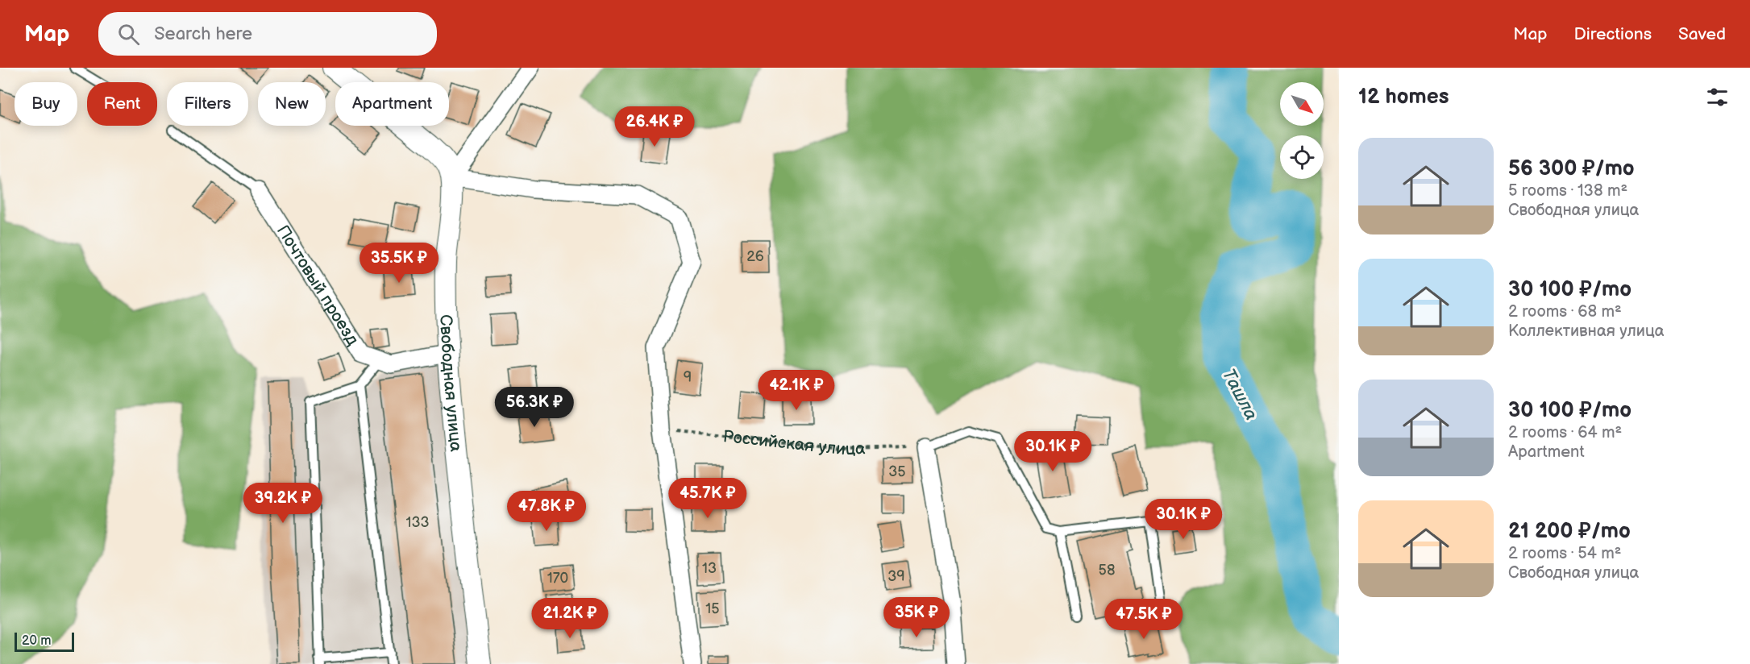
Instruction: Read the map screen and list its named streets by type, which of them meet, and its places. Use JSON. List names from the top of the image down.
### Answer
{
  "streets": {
    "street": ["Почтовый проезд", "Свободная улица"],
    "path": ["Российская улица"]
  },
  "crossings": [
    ["Почтовый проезд", "Свободная улица"]
  ],
  "water": ["Ташла"],
  "house_numbers": [
    "26",
    "9",
    "35",
    "133",
    "13",
    "58",
    "39",
    "170",
    "15"
  ],
  "scale_bar": "20 m",
  "north": "bottom right",
  "page": {
    "header": "Map",
    "search": "Search here",
    "nav": ["Map", "Directions", "Saved"],
    "heading": "12 homes",
    "chip": [
      "Buy",
      "Rent",
      "Filters",
      "New",
      "Apartment"
    ],
    "price": [
      "26.4K ₽",
      "35.5K ₽",
      "42.1K ₽",
      "56.3K ₽",
      "30.1K ₽",
      "45.7K ₽",
      "39.2K ₽",
      "47.8K ₽",
      "30.1K ₽",
      "35K ₽",
      "21.2K ₽",
      "47.5K ₽"
    ],
    "list": [
      {
        "name": "56 300 ₽/mo",
        "note": "5 rooms · 138 m² · Свободная улица"
      },
      {
        "name": "30 100 ₽/mo",
        "note": "2 rooms · 68 m² · Коллективная улица"
      },
      {
        "name": "30 100 ₽/mo",
        "note": "2 rooms · 64 m² · Apartment"
      },
      {
        "name": "21 200 ₽/mo",
        "note": "2 rooms · 54 m² · Свободная улица"
      }
    ],
    "scale": "20 m"
  }
}
